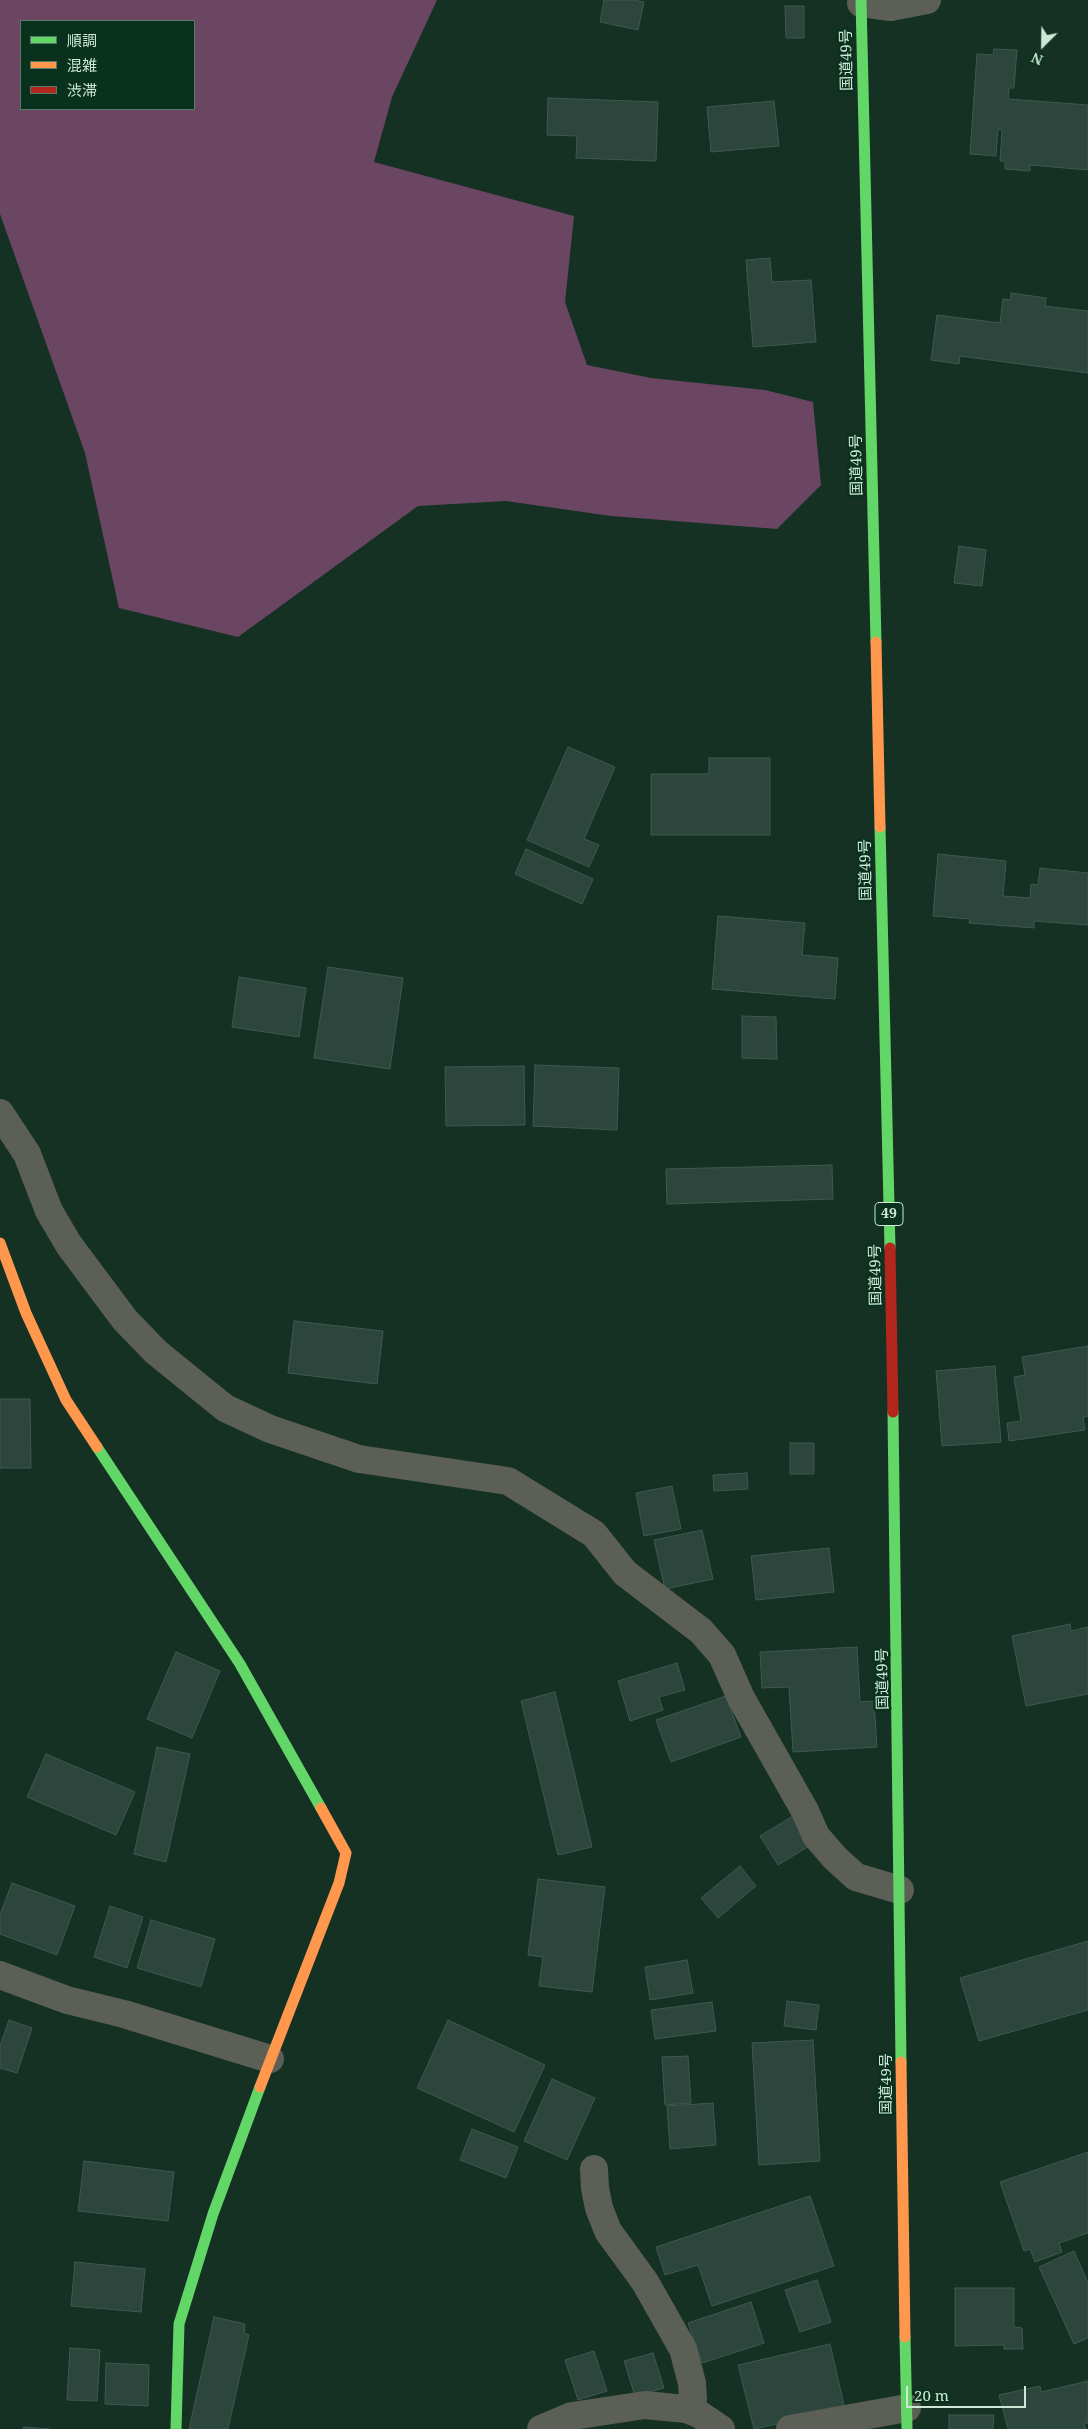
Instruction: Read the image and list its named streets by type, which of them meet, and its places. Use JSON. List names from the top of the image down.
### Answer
{
  "streets": {
    "main road": ["国道49号", "49"]
  },
  "legend": ["順調", "混雑", "渋滞"],
  "scale_bar": "20 m",
  "north": "bottom left"
}
